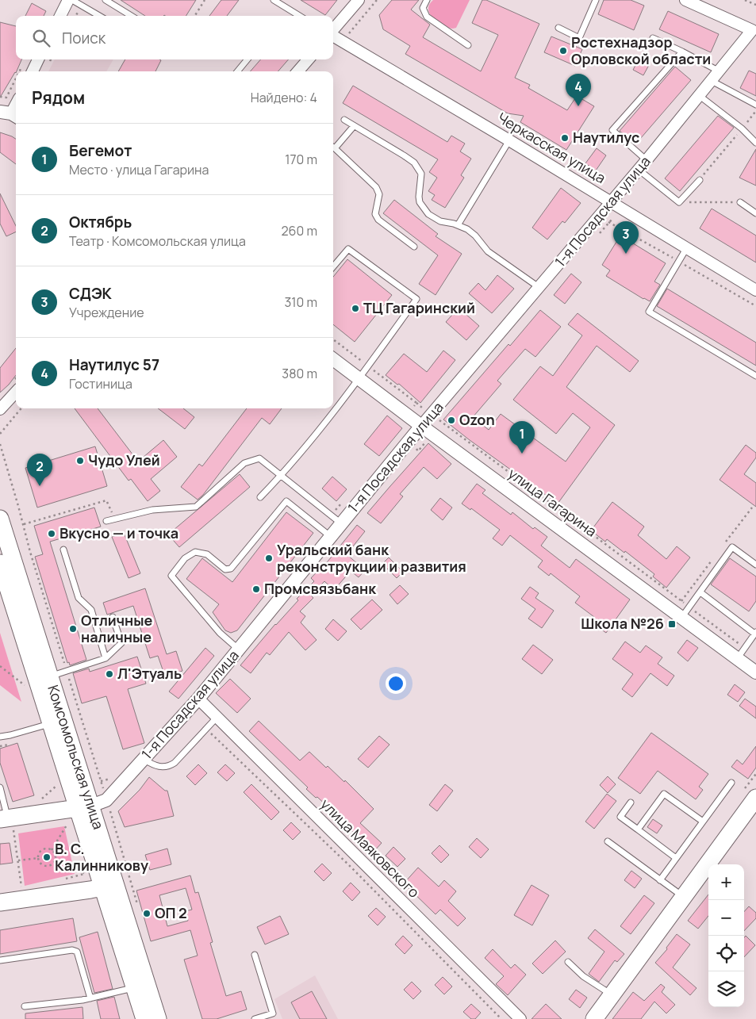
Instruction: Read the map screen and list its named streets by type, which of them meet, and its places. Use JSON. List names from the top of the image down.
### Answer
{
  "streets": {
    "main road": ["Комсомольская улица"],
    "street": [
      "Черкасская улица",
      "1-я Посадская улица",
      "улица Гагарина",
      "улица Маяковского"
    ]
  },
  "crossings": [
    ["Черкасская улица", "1-я Посадская улица"],
    ["1-я Посадская улица", "улица Гагарина"],
    ["1-я Посадская улица", "Комсомольская улица"],
    ["1-я Посадская улица", "улица Маяковского"]
  ],
  "places": {
    "other": [
      "Ростехнадзор Орловской области",
      "Наутилус",
      "ТЦ Гагаринский",
      "Ozon",
      "Чудо Улей",
      "Вкусно — и точка",
      "Уральский банк реконструкции и развития",
      "Промсвязьбанк",
      "Отличные наличные",
      "Л'Этуаль",
      "В. С. Калинникову",
      "ОП 2"
    ],
    "transit": ["Школа №26"]
  },
  "page": {
    "search": "Поиск",
    "heading": ["Рядом", "Найдено: 4"],
    "pins": [
      "4",
      "3",
      "1",
      "2"
    ],
    "list": [
      {
        "mark": "1",
        "name": "Бегемот",
        "note": "Место · улица Гагарина",
        "value": "170 m"
      },
      {
        "mark": "2",
        "name": "Октябрь",
        "note": "Театр · Комсомольская улица",
        "value": "260 m"
      },
      {
        "mark": "3",
        "name": "СДЭК",
        "note": "Учреждение",
        "value": "310 m"
      },
      {
        "mark": "4",
        "name": "Наутилус 57",
        "note": "Гостиница",
        "value": "380 m"
      }
    ],
    "map_buttons": ["+", "−"]
  }
}
